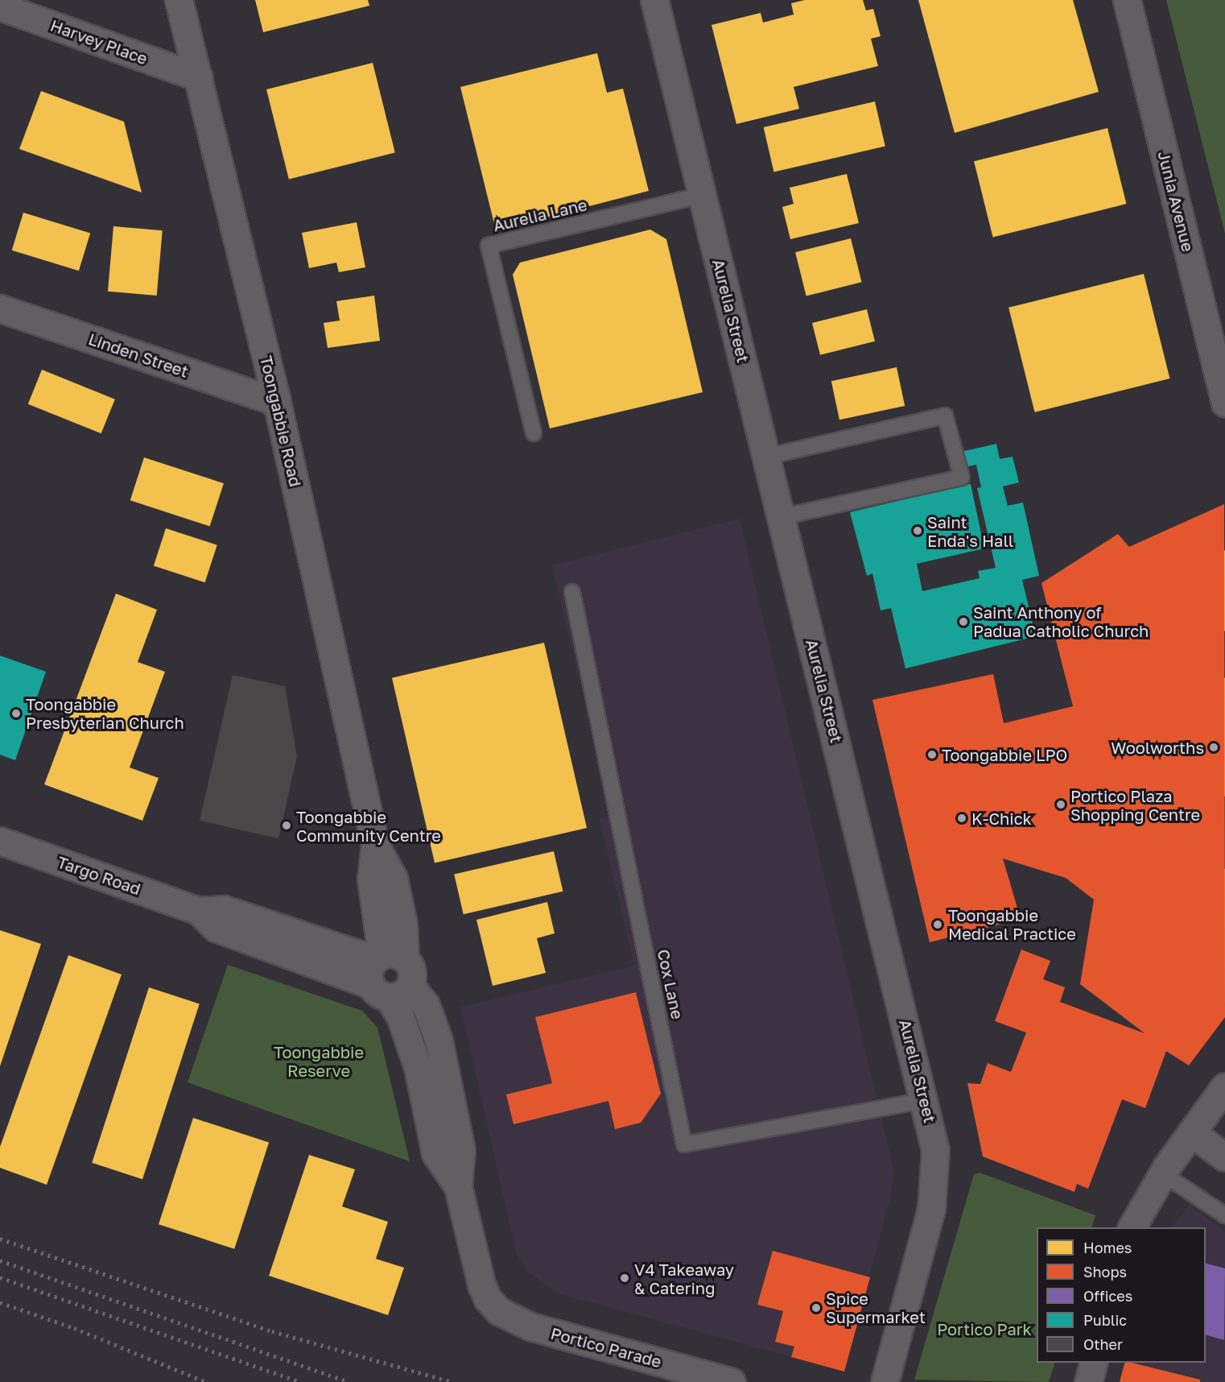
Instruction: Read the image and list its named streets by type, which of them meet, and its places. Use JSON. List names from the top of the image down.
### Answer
{
  "streets": {
    "street": [
      "Harvey Place",
      "Junia Avenue",
      "Aurelia Street",
      "Linden Street",
      "Toongabbie Road",
      "Targo Road",
      "Portico Parade"
    ],
    "lane": ["Aurelia Lane", "Cox Lane"]
  },
  "crossings": [
    ["Harvey Place", "Toongabbie Road"],
    ["Aurelia Lane", "Aurelia Street"],
    ["Aurelia Street", "Cox Lane"],
    ["Linden Street", "Toongabbie Road"],
    ["Toongabbie Road", "Targo Road"],
    ["Toongabbie Road", "Portico Parade"]
  ],
  "parks": ["Toongabbie Reserve", "Portico Park"],
  "places": [
    "Saint Enda's Hall",
    "Saint Anthony of Padua Catholic Church",
    "Toongabbie Presbyterian Church",
    "Woolworths",
    "Toongabbie LPO",
    "Portico Plaza Shopping Centre",
    "K-Chick",
    "Toongabbie Community Centre",
    "Toongabbie Medical Practice",
    "V4 Takeaway & Catering",
    "Spice Supermarket"
  ],
  "legend": [
    "Homes",
    "Shops",
    "Offices",
    "Public",
    "Other"
  ]
}
